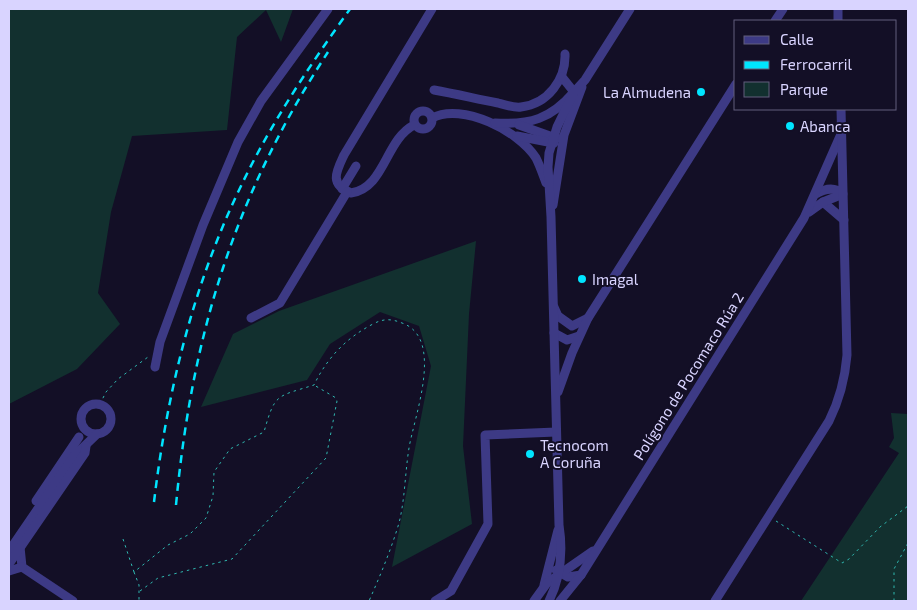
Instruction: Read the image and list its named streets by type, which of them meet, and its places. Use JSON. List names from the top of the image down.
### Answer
{
  "streets": {
    "street": ["Polígono de Pocomaco Rúa 2"]
  },
  "places": [
    "La Almudena",
    "Abanca",
    "Imagal",
    "Tecnocom A Coruña"
  ],
  "legend": ["Calle", "Ferrocarril", "Parque"]
}
